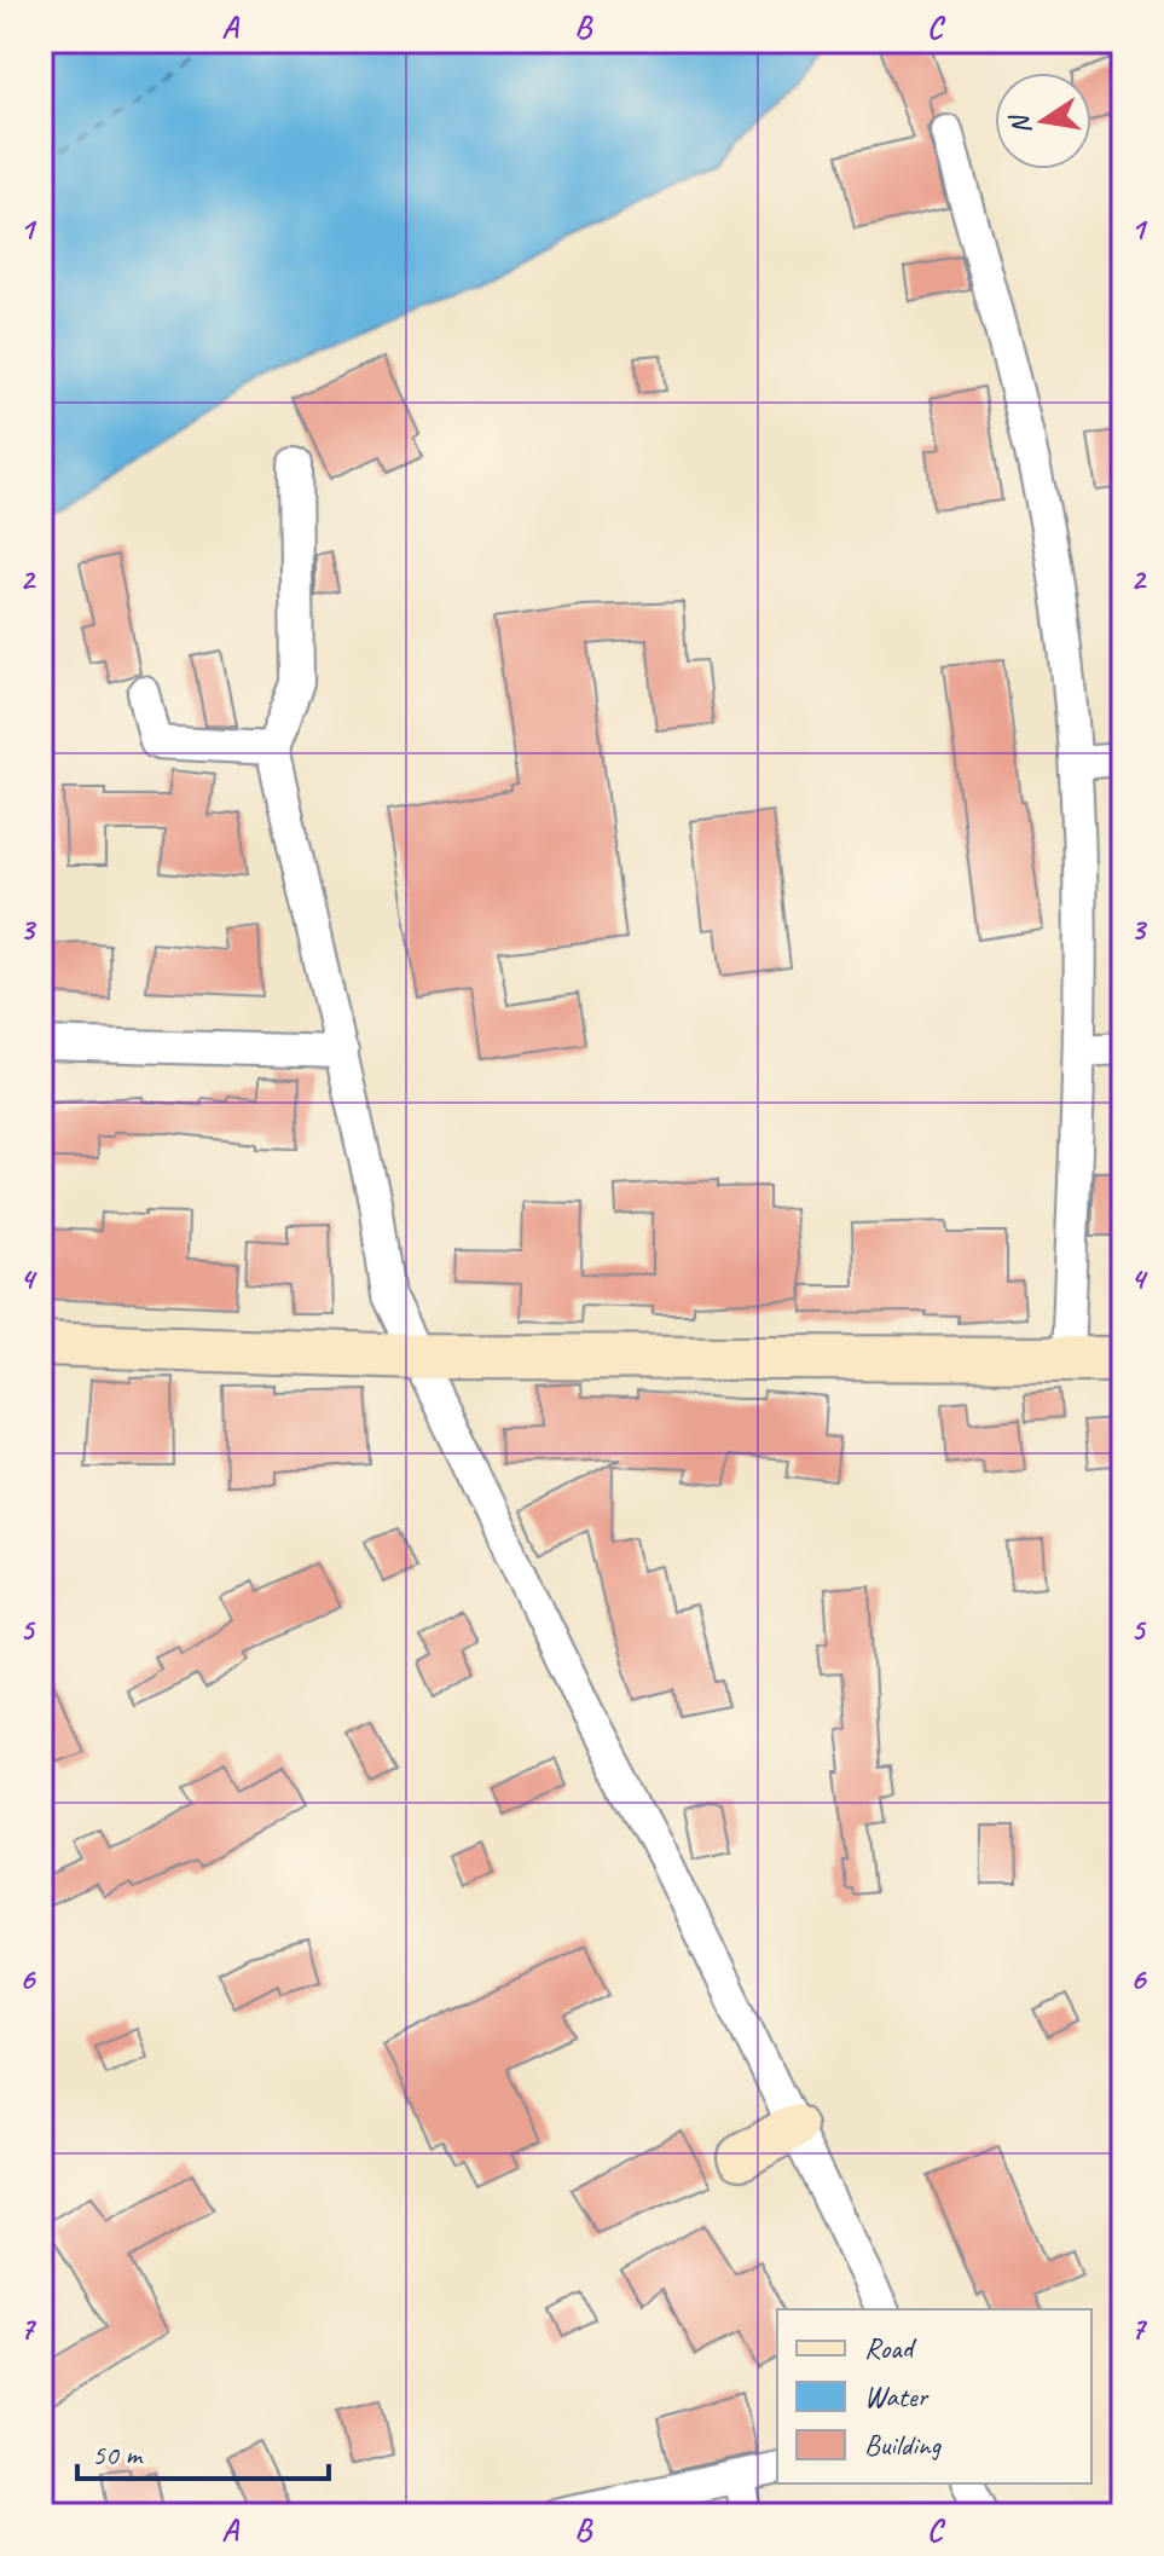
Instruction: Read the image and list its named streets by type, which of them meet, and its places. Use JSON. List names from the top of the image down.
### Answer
{
  "legend": ["Road", "Water", "Building"],
  "scale_bar": "50 m",
  "north": "left",
  "grid": {
    "columns": ["A", "B", "C"],
    "rows": [
      "1",
      "2",
      "3",
      "4",
      "5",
      "6",
      "7"
    ]
  }
}
